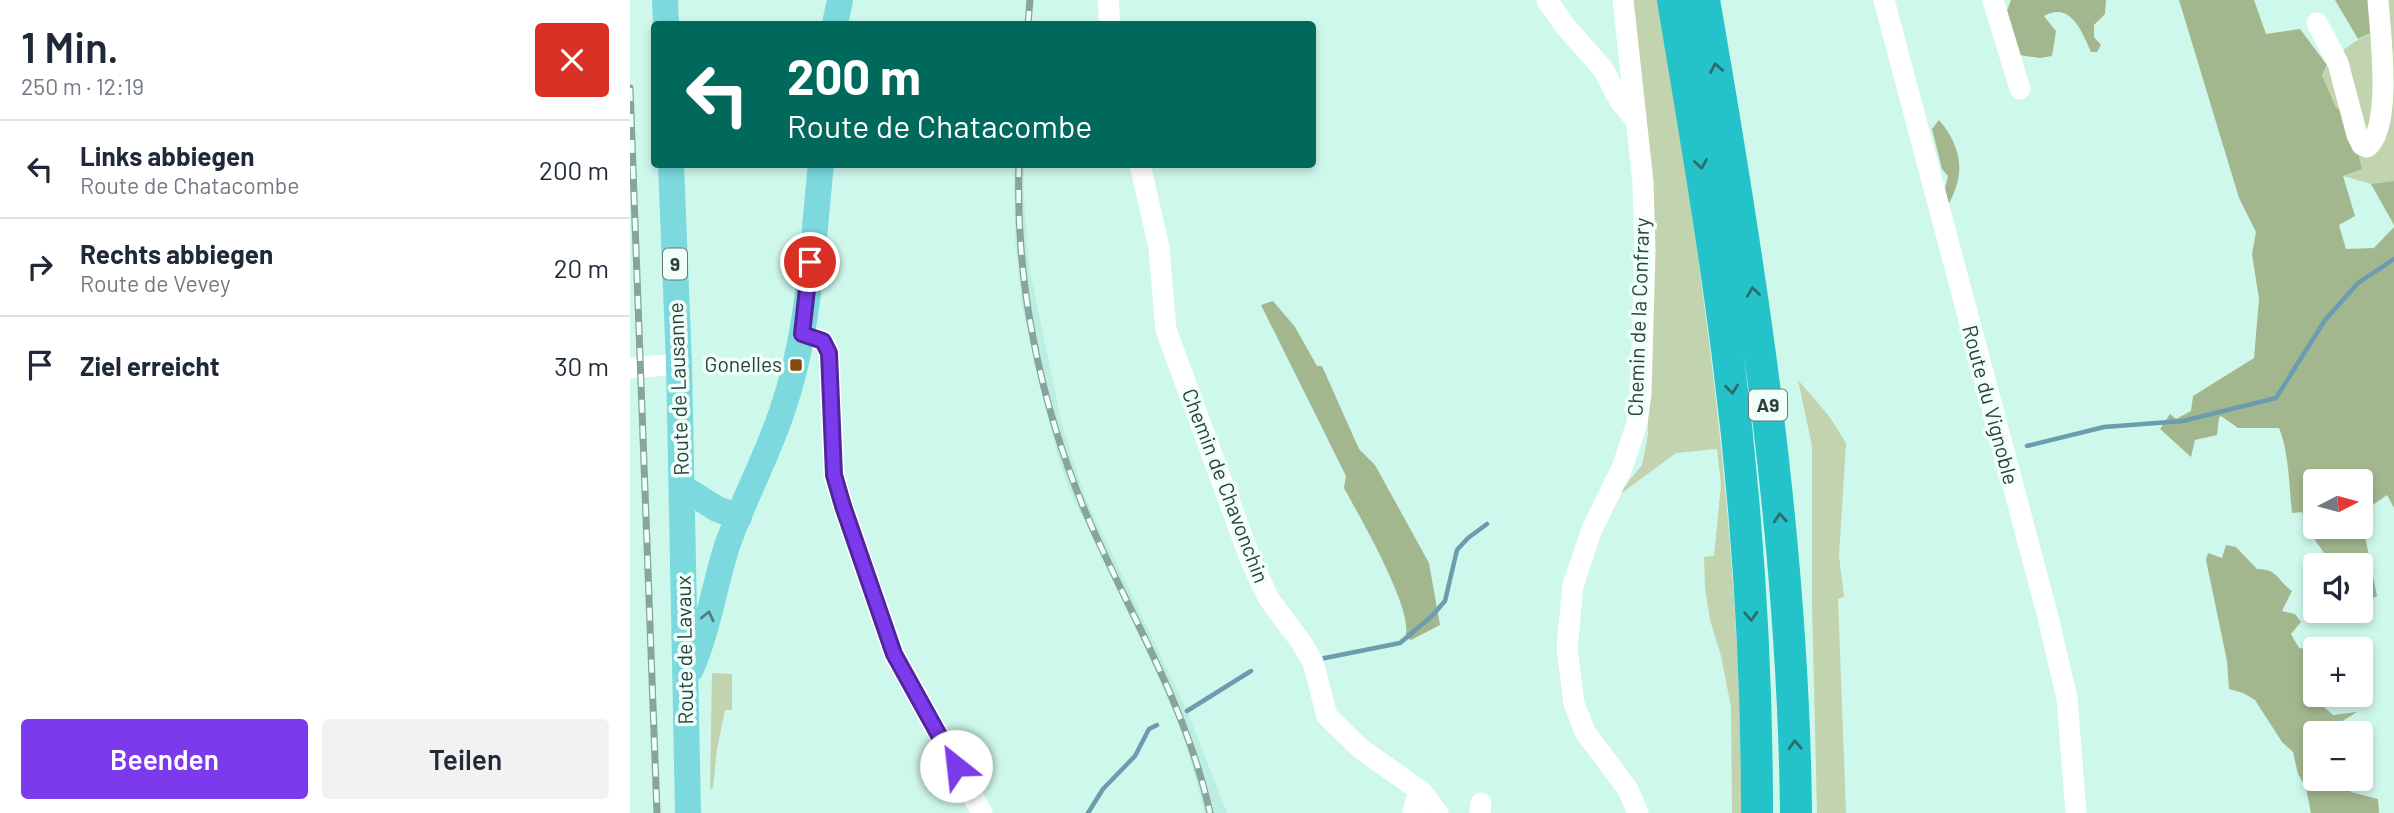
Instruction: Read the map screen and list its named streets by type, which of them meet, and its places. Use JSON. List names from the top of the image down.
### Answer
{
  "streets": {
    "highway": ["A9"],
    "main road": ["9", "Route de Lausanne", "Route de Lavaux"],
    "street": ["Chemin de la Confrary", "Route du Vignoble", "Chemin de Chavonchin"]
  },
  "crossings": [
    ["Route de Lausanne", "Route de Lavaux"]
  ],
  "places": {
    "transit": ["Gonelles"]
  },
  "north": "right",
  "page": {
    "heading": ["1 Min.", "250 m · 12:19"],
    "turn": ["200 m", "Route de Chatacombe"],
    "list": [
      {
        "name": "Links abbiegen",
        "note": "Route de Chatacombe",
        "value": "200 m"
      },
      {
        "name": "Rechts abbiegen",
        "note": "Route de Vevey",
        "value": "20 m"
      },
      {
        "name": "Ziel erreicht",
        "value": "30 m"
      }
    ],
    "map_buttons": ["+", "−"],
    "buttons": ["Beenden", "Teilen"]
  }
}
